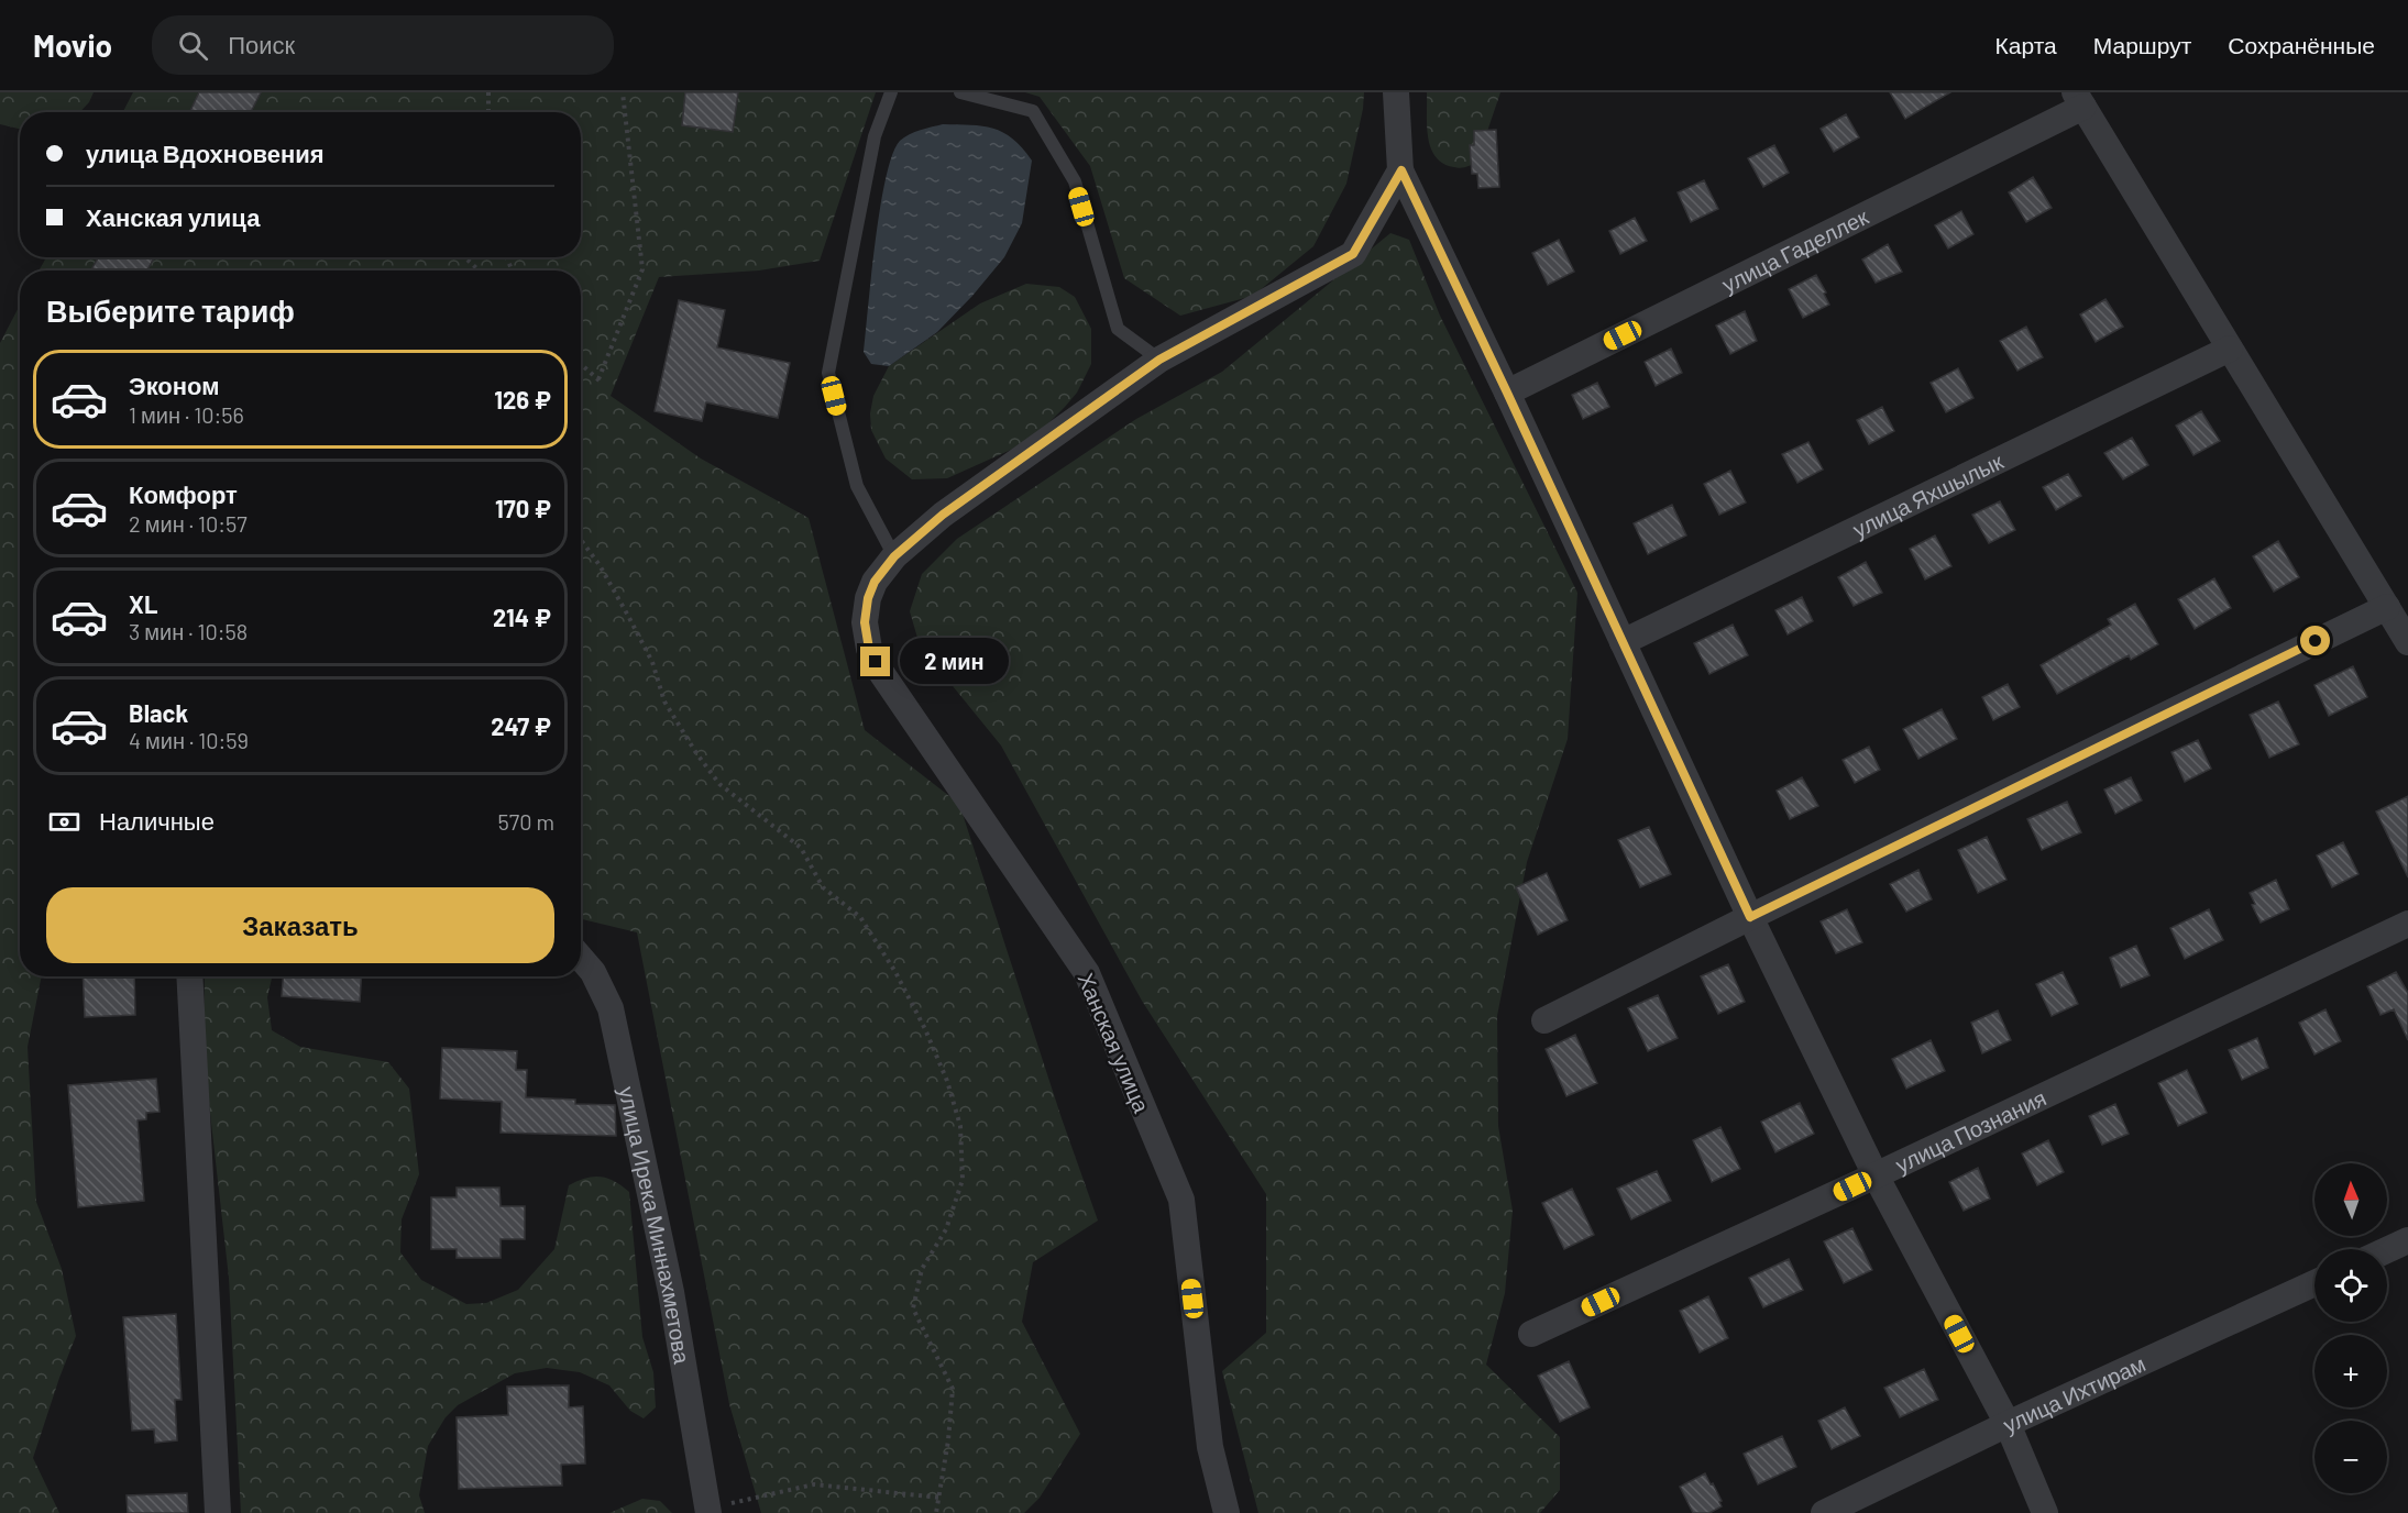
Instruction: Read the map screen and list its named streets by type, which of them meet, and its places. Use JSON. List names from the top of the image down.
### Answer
{
  "streets": {
    "street": [
      "улица Гаделлек",
      "улица Яхшылык",
      "Ханская улица",
      "улица Познания",
      "улица Ирека Миннахметова",
      "улица Ихтирам"
    ]
  },
  "north": "top",
  "page": {
    "header": "Movio",
    "search": "Поиск",
    "nav": ["Карта", "Маршрут", "Сохранённые"],
    "banner": ["улица Вдохновения", "Ханская улица"],
    "heading": "Выберите тариф",
    "list": [
      {
        "name": "Эконом",
        "note": "1 мин · 10:56",
        "value": "126 ₽"
      },
      {
        "name": "Комфорт",
        "note": "2 мин · 10:57",
        "value": "170 ₽"
      },
      {
        "name": "XL",
        "note": "3 мин · 10:58",
        "value": "214 ₽"
      },
      {
        "name": "Black",
        "note": "4 мин · 10:59",
        "value": "247 ₽"
      }
    ],
    "bubble": "2 мин",
    "pay": ["Наличные", "570 m"],
    "buttons": "Заказать",
    "map_buttons": ["+", "−"]
  }
}
